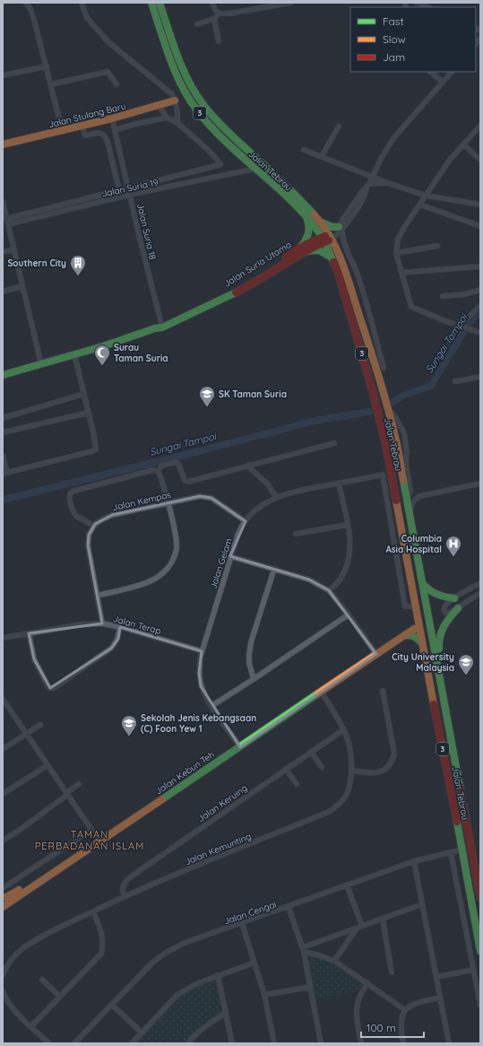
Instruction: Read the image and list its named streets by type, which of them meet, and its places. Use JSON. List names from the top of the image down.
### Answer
{
  "streets": {
    "main road": [
      "3",
      "Jalan Stulang Baru",
      "Jalan Tebrau",
      "Jalan Suria Utama",
      "Jalan Kebun Teh"
    ],
    "street": [
      "Jalan Suria 19",
      "Jalan Suria 18",
      "Jalan Kempas",
      "Jalan Gelam",
      "Jalan Terap",
      "Jalan Keruing",
      "Jalan Kemunting",
      "Jalan Cengai"
    ]
  },
  "crossings": [
    ["Jalan Stulang Baru", "Jalan Suria 18"],
    ["Jalan Tebrau", "Jalan Suria 19"],
    ["Jalan Tebrau", "Jalan Suria Utama"],
    ["Jalan Tebrau", "Jalan Gelam"],
    ["Jalan Tebrau", "Jalan Kebun Teh"],
    ["Jalan Tebrau", "Jalan Cengai"],
    ["Jalan Suria 19", "Jalan Suria 18"],
    ["Jalan Suria 18", "Jalan Suria Utama"],
    ["Jalan Kempas", "Jalan Gelam"],
    ["Jalan Gelam", "Jalan Terap"],
    ["Jalan Gelam", "Jalan Kebun Teh"],
    ["Jalan Kebun Teh", "Jalan Kemunting"],
    ["Jalan Keruing", "Jalan Kemunting"]
  ],
  "districts": ["TAMAN PERBADANAN ISLAM"],
  "water": ["Sungai Tampoi"],
  "places": {
    "building": ["Southern City"],
    "mosque": ["Surau Taman Suria"],
    "school or university": ["SK Taman Suria", "City University Malaysia", "Sekolah Jenis Kebangsaan (C) Foon Yew 1"],
    "hospital": ["Columbia Asia Hospital"]
  },
  "legend": ["Fast", "Slow", "Jam"],
  "scale_bar": "100 m"
}
